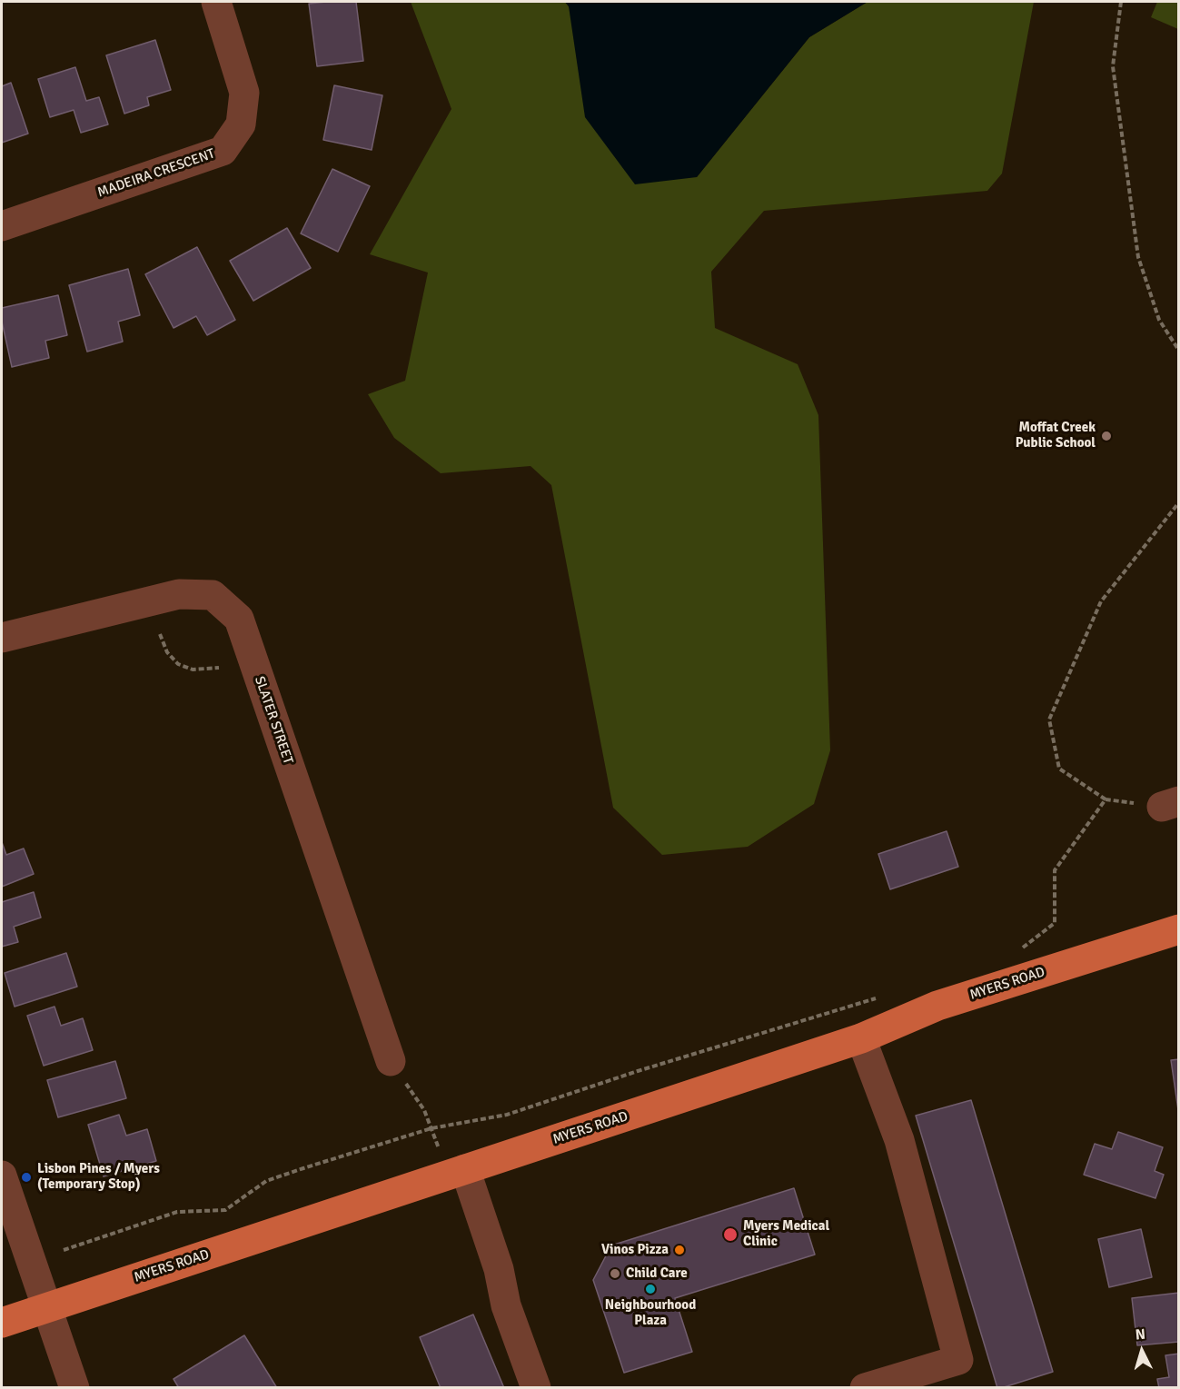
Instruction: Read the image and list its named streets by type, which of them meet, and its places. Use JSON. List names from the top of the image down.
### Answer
{
  "streets": {
    "main road": ["MYERS ROAD"],
    "street": ["MADEIRA CRESCENT", "SLATER STREET"]
  },
  "places": [
    "Moffat Creek Public School",
    "Lisbon Pines / Myers (Temporary Stop)",
    "Myers Medical Clinic",
    "Vinos Pizza",
    "Child Care",
    "Neighbourhood Plaza"
  ],
  "north": "top"
}
